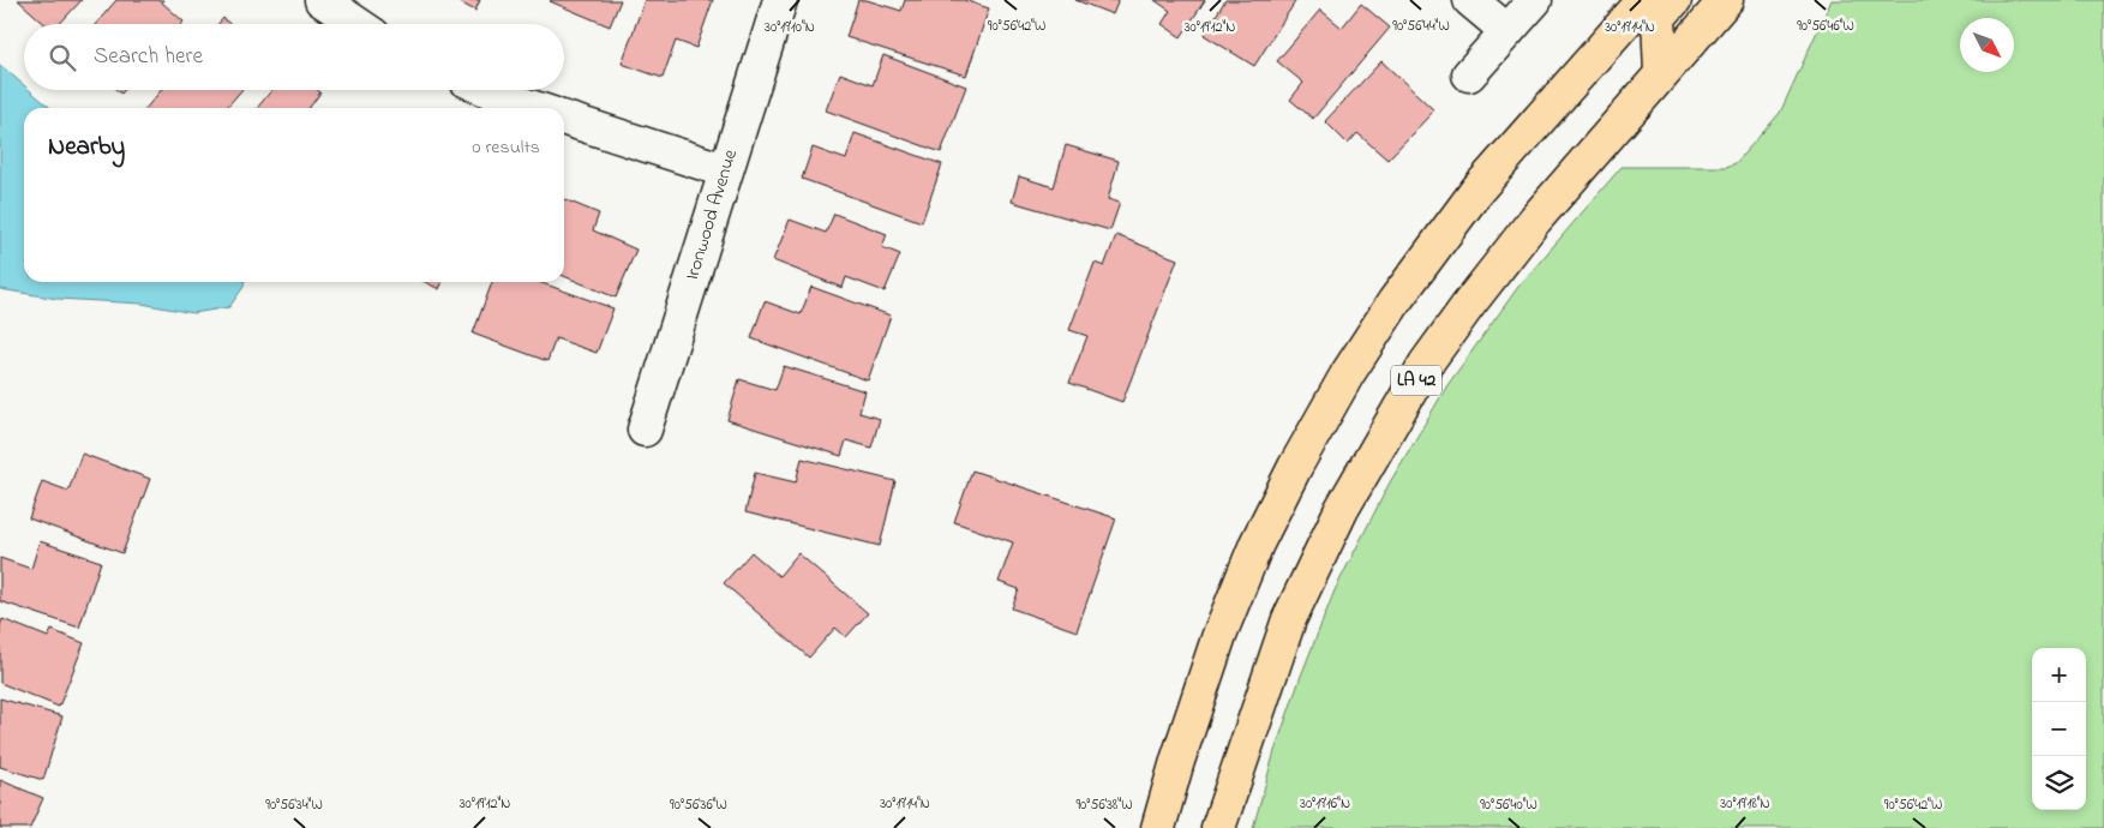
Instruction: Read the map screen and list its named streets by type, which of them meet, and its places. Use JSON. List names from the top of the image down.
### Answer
{
  "streets": {
    "main road": ["LA 42"],
    "street": ["Ironwood Avenue"]
  },
  "north": "bottom right",
  "page": {
    "search": "Search here",
    "heading": ["Nearby", "0 results"],
    "map_buttons": ["+", "−"]
  },
  "coordinates": [
    "90°56'46\"W",
    "90°56'42\"W",
    "90°56'44\"W",
    "30°19'14\"N",
    "30°19'10\"N",
    "30°19'12\"N",
    "30°19'16\"N",
    "30°19'18\"N",
    "90°56'34\"W",
    "90°56'36\"W",
    "90°56'38\"W",
    "90°56'40\"W"
  ]
}
